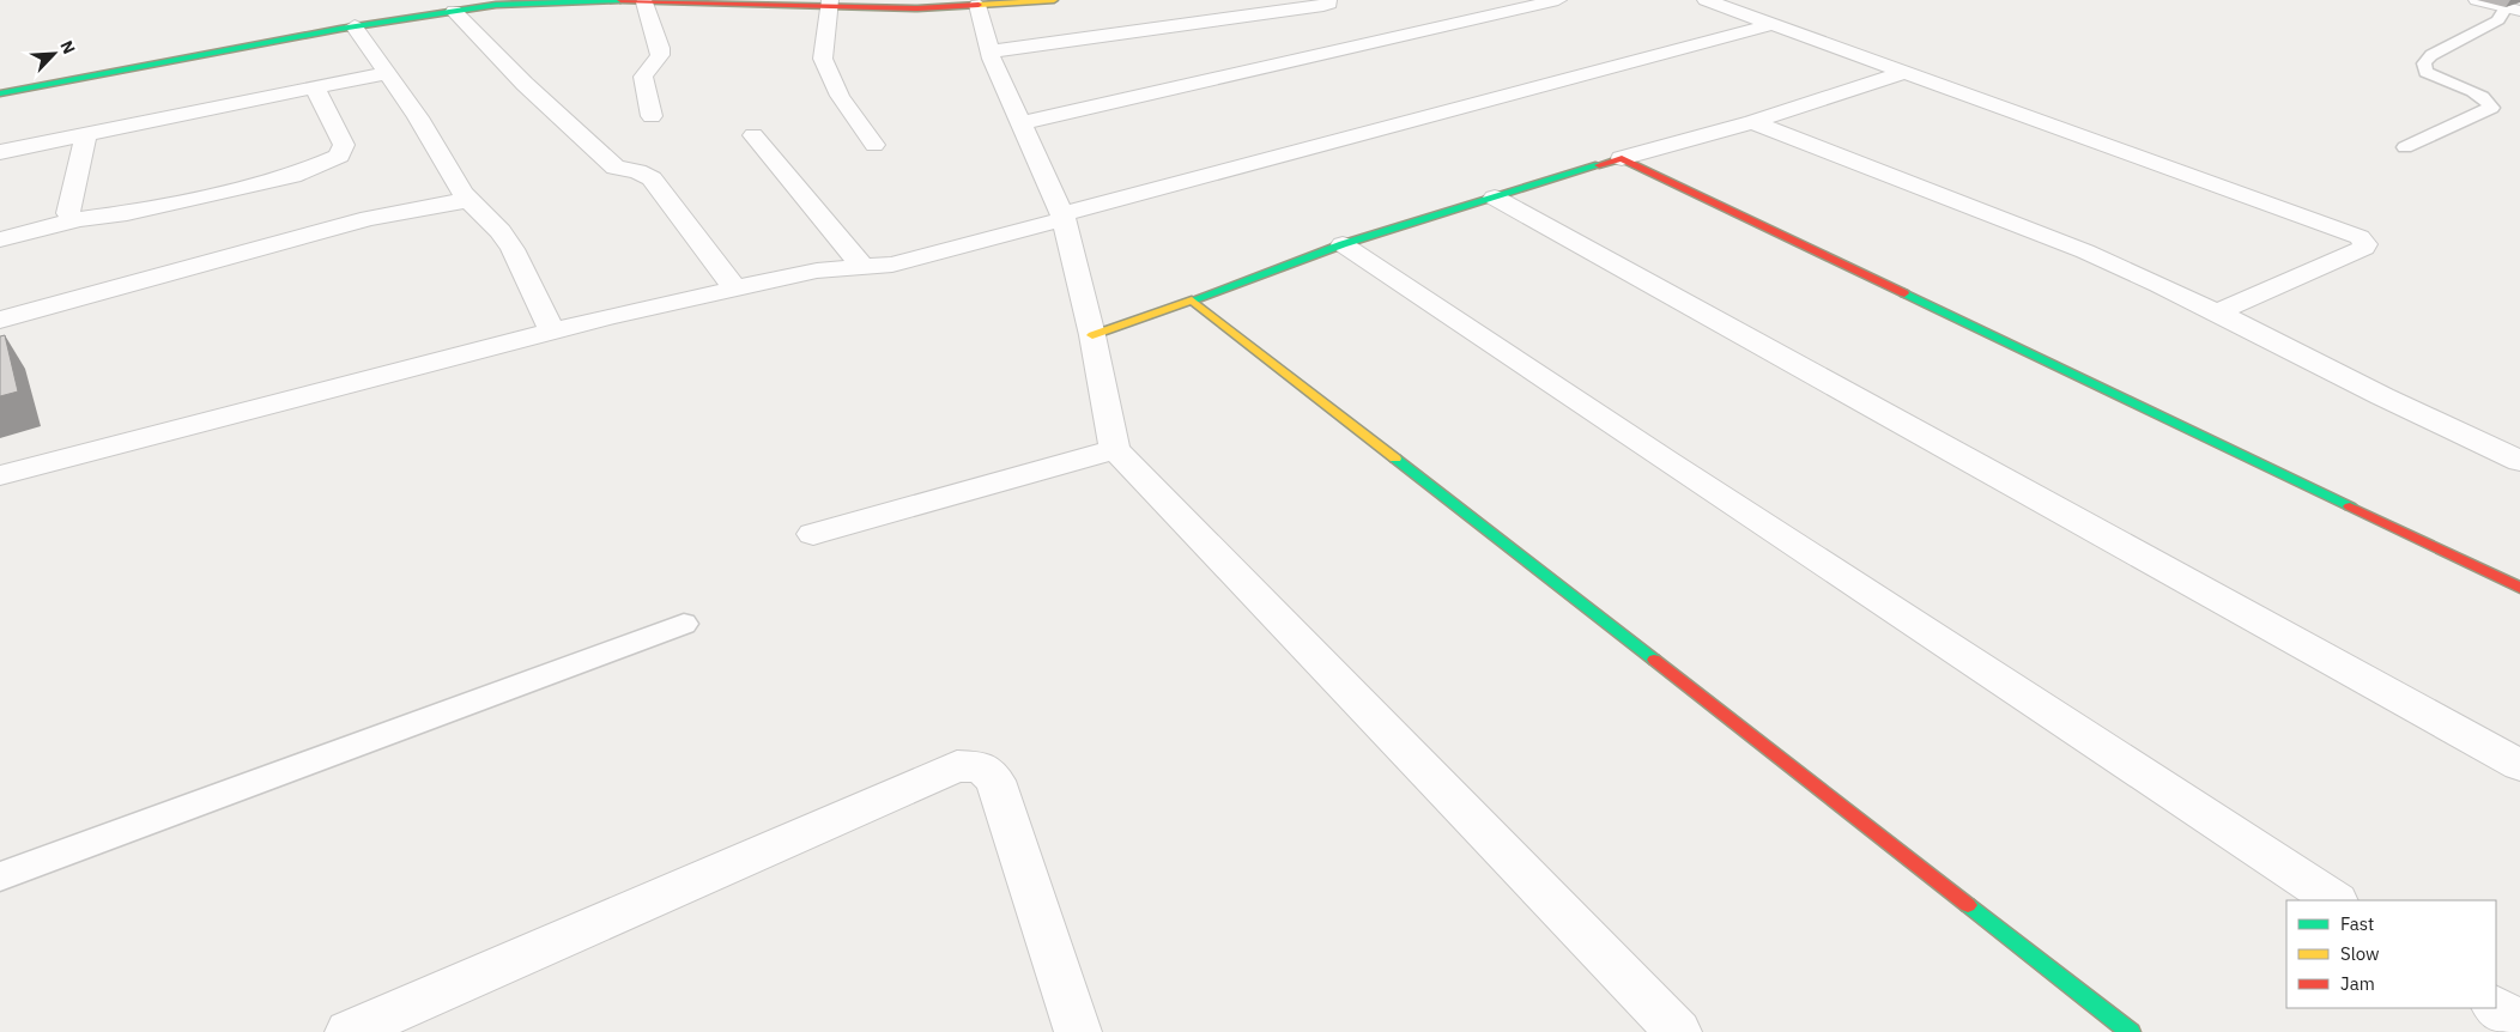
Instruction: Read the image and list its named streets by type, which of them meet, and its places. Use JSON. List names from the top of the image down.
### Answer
{
  "legend": ["Fast", "Slow", "Jam"],
  "north": "top right"
}
